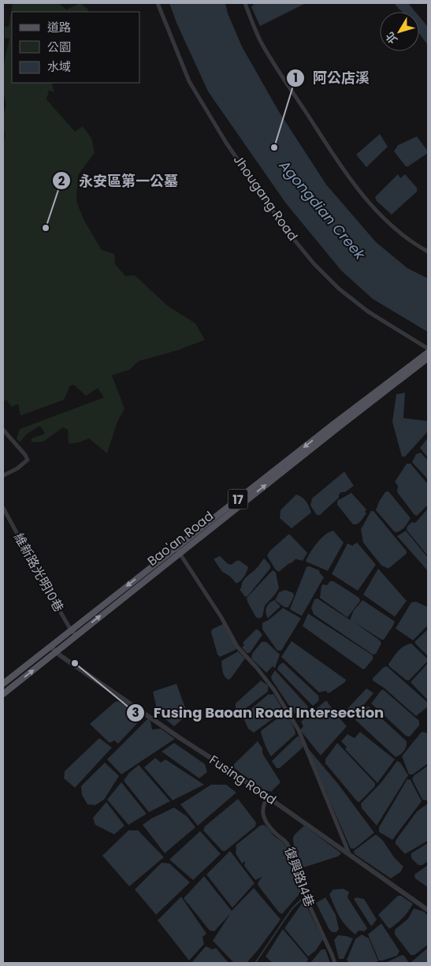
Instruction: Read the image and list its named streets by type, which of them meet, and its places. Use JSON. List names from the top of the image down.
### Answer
{
  "streets": {
    "main road": ["17", "Bao'an Road"],
    "street": [
      "Jhougang Road",
      "維新路光明10巷",
      "Fusing Road",
      "復興路14巷"
    ]
  },
  "crossings": [
    ["Jhougang Road", "Bao'an Road"],
    ["Bao'an Road", "維新路光明10巷"],
    ["Bao'an Road", "Fusing Road"],
    ["Fusing Road", "復興路14巷"]
  ],
  "water": ["Agongdian Creek"],
  "places": ["阿公店溪", "永安區第一公墓", "Fusing Baoan Road Intersection"],
  "legend": ["道路", "公園", "水域"],
  "north": "bottom left"
}
